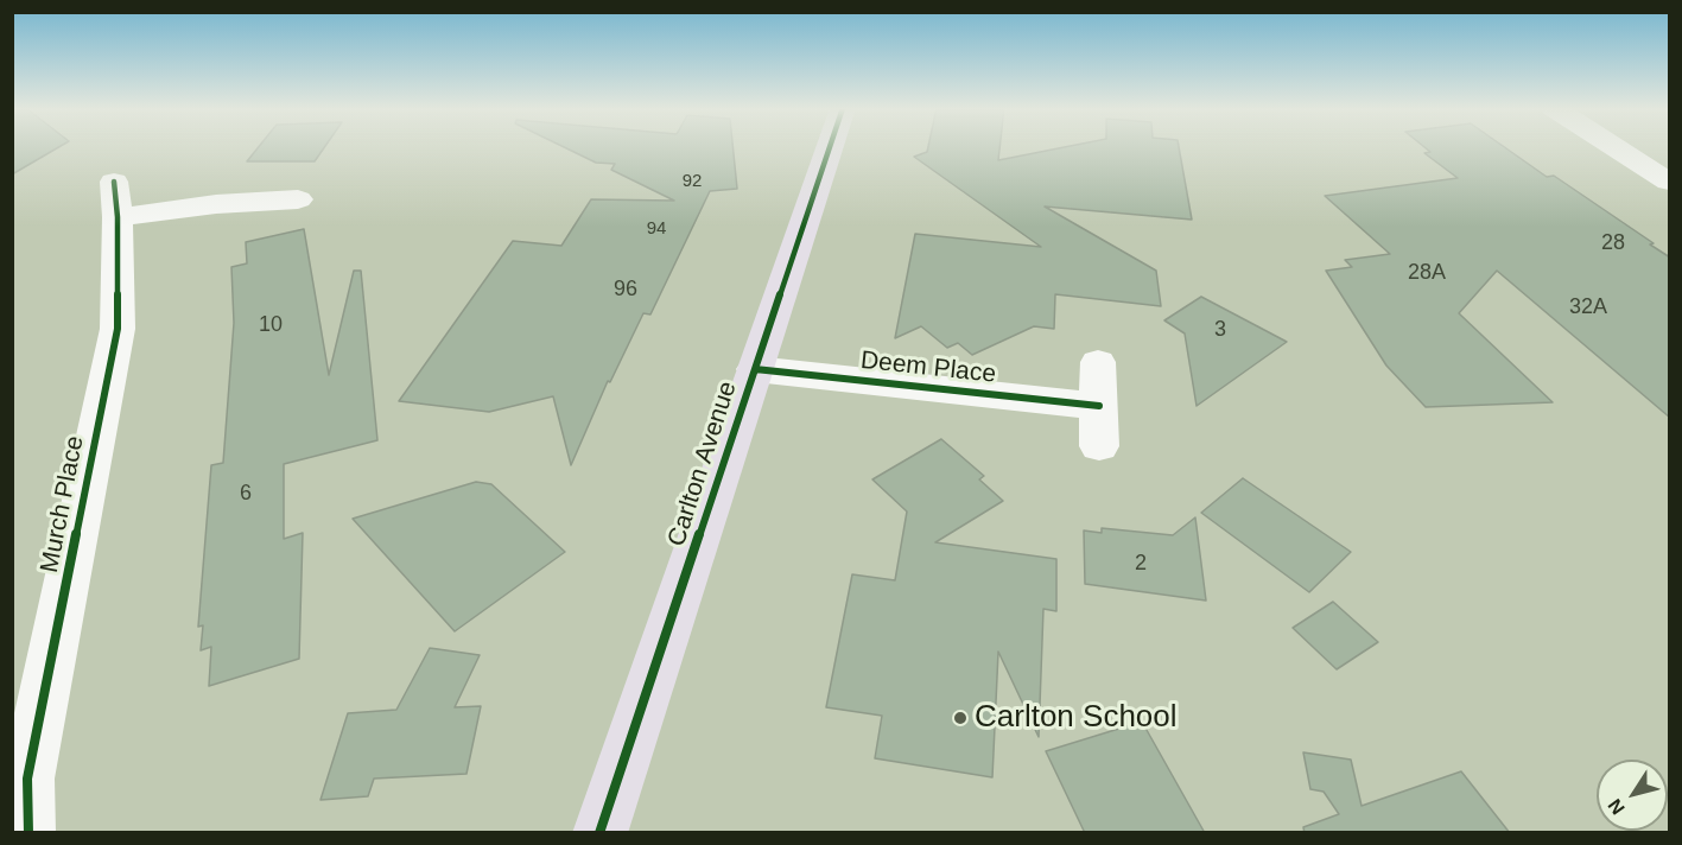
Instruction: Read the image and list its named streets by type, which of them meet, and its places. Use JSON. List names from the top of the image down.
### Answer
{
  "streets": {
    "highway": ["Carlton Avenue"],
    "street": ["Deem Place", "Murch Place"]
  },
  "crossings": [
    ["Deem Place", "Carlton Avenue"]
  ],
  "places": ["Carlton School"],
  "house_numbers": [
    "92",
    "94",
    "28",
    "28A",
    "96",
    "32A",
    "10",
    "3",
    "6",
    "2"
  ],
  "north": "bottom left"
}
